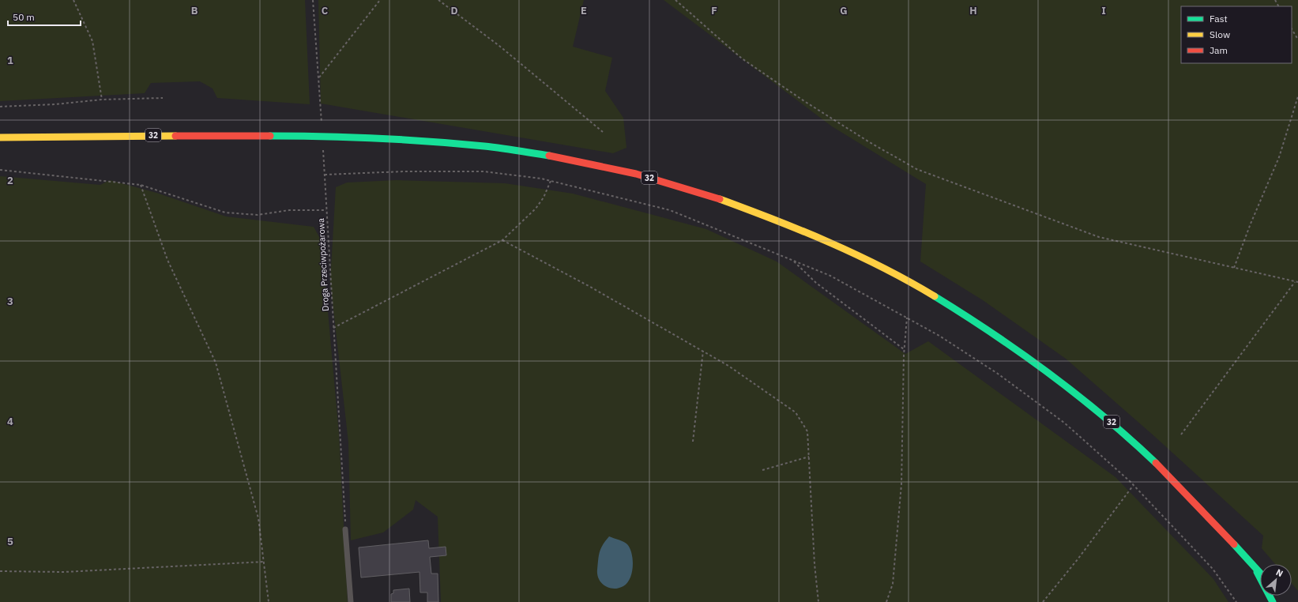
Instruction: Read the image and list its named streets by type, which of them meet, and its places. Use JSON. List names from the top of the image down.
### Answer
{
  "streets": {
    "main road": ["32"],
    "path": ["Droga Przeciwpożarowa"]
  },
  "legend": ["Fast", "Slow", "Jam"],
  "scale_bar": "50 m",
  "north": "top right",
  "grid": {
    "columns": [
      "B",
      "C",
      "D",
      "E",
      "F",
      "G",
      "H",
      "I"
    ],
    "rows": [
      "1",
      "2",
      "3",
      "4",
      "5"
    ]
  }
}
